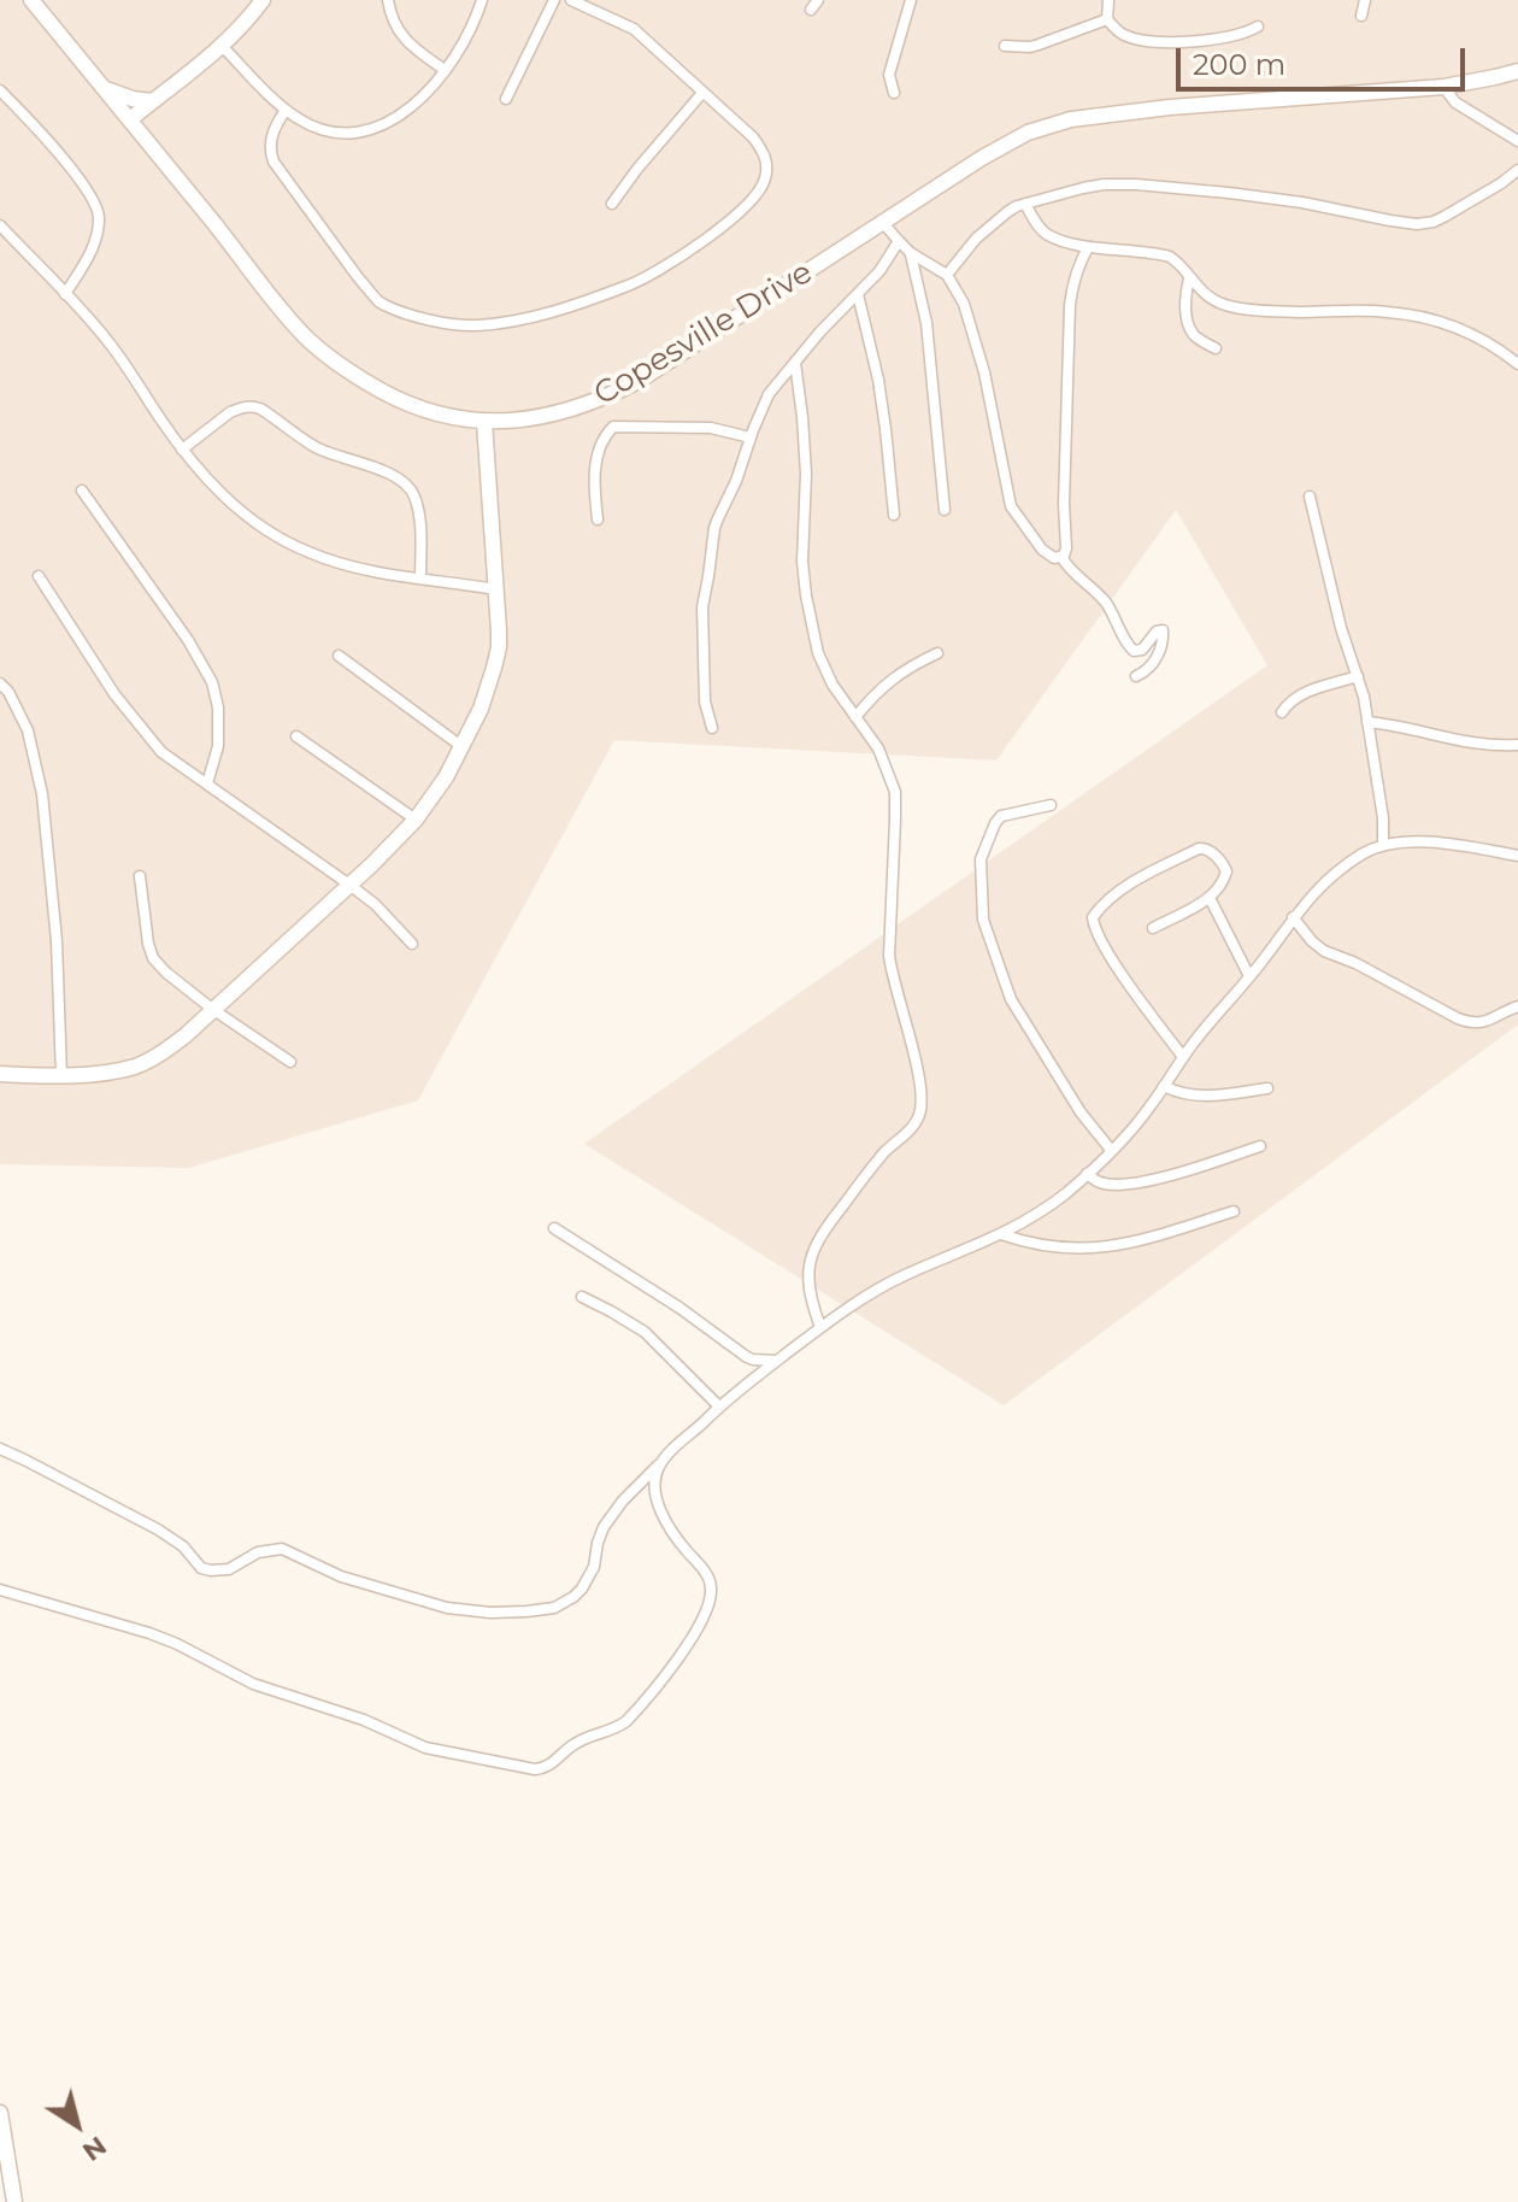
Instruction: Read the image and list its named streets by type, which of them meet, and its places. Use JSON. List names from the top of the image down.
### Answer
{
  "streets": {
    "street": ["Copesville Drive"]
  },
  "scale_bar": "200 m",
  "north": "bottom right"
}
